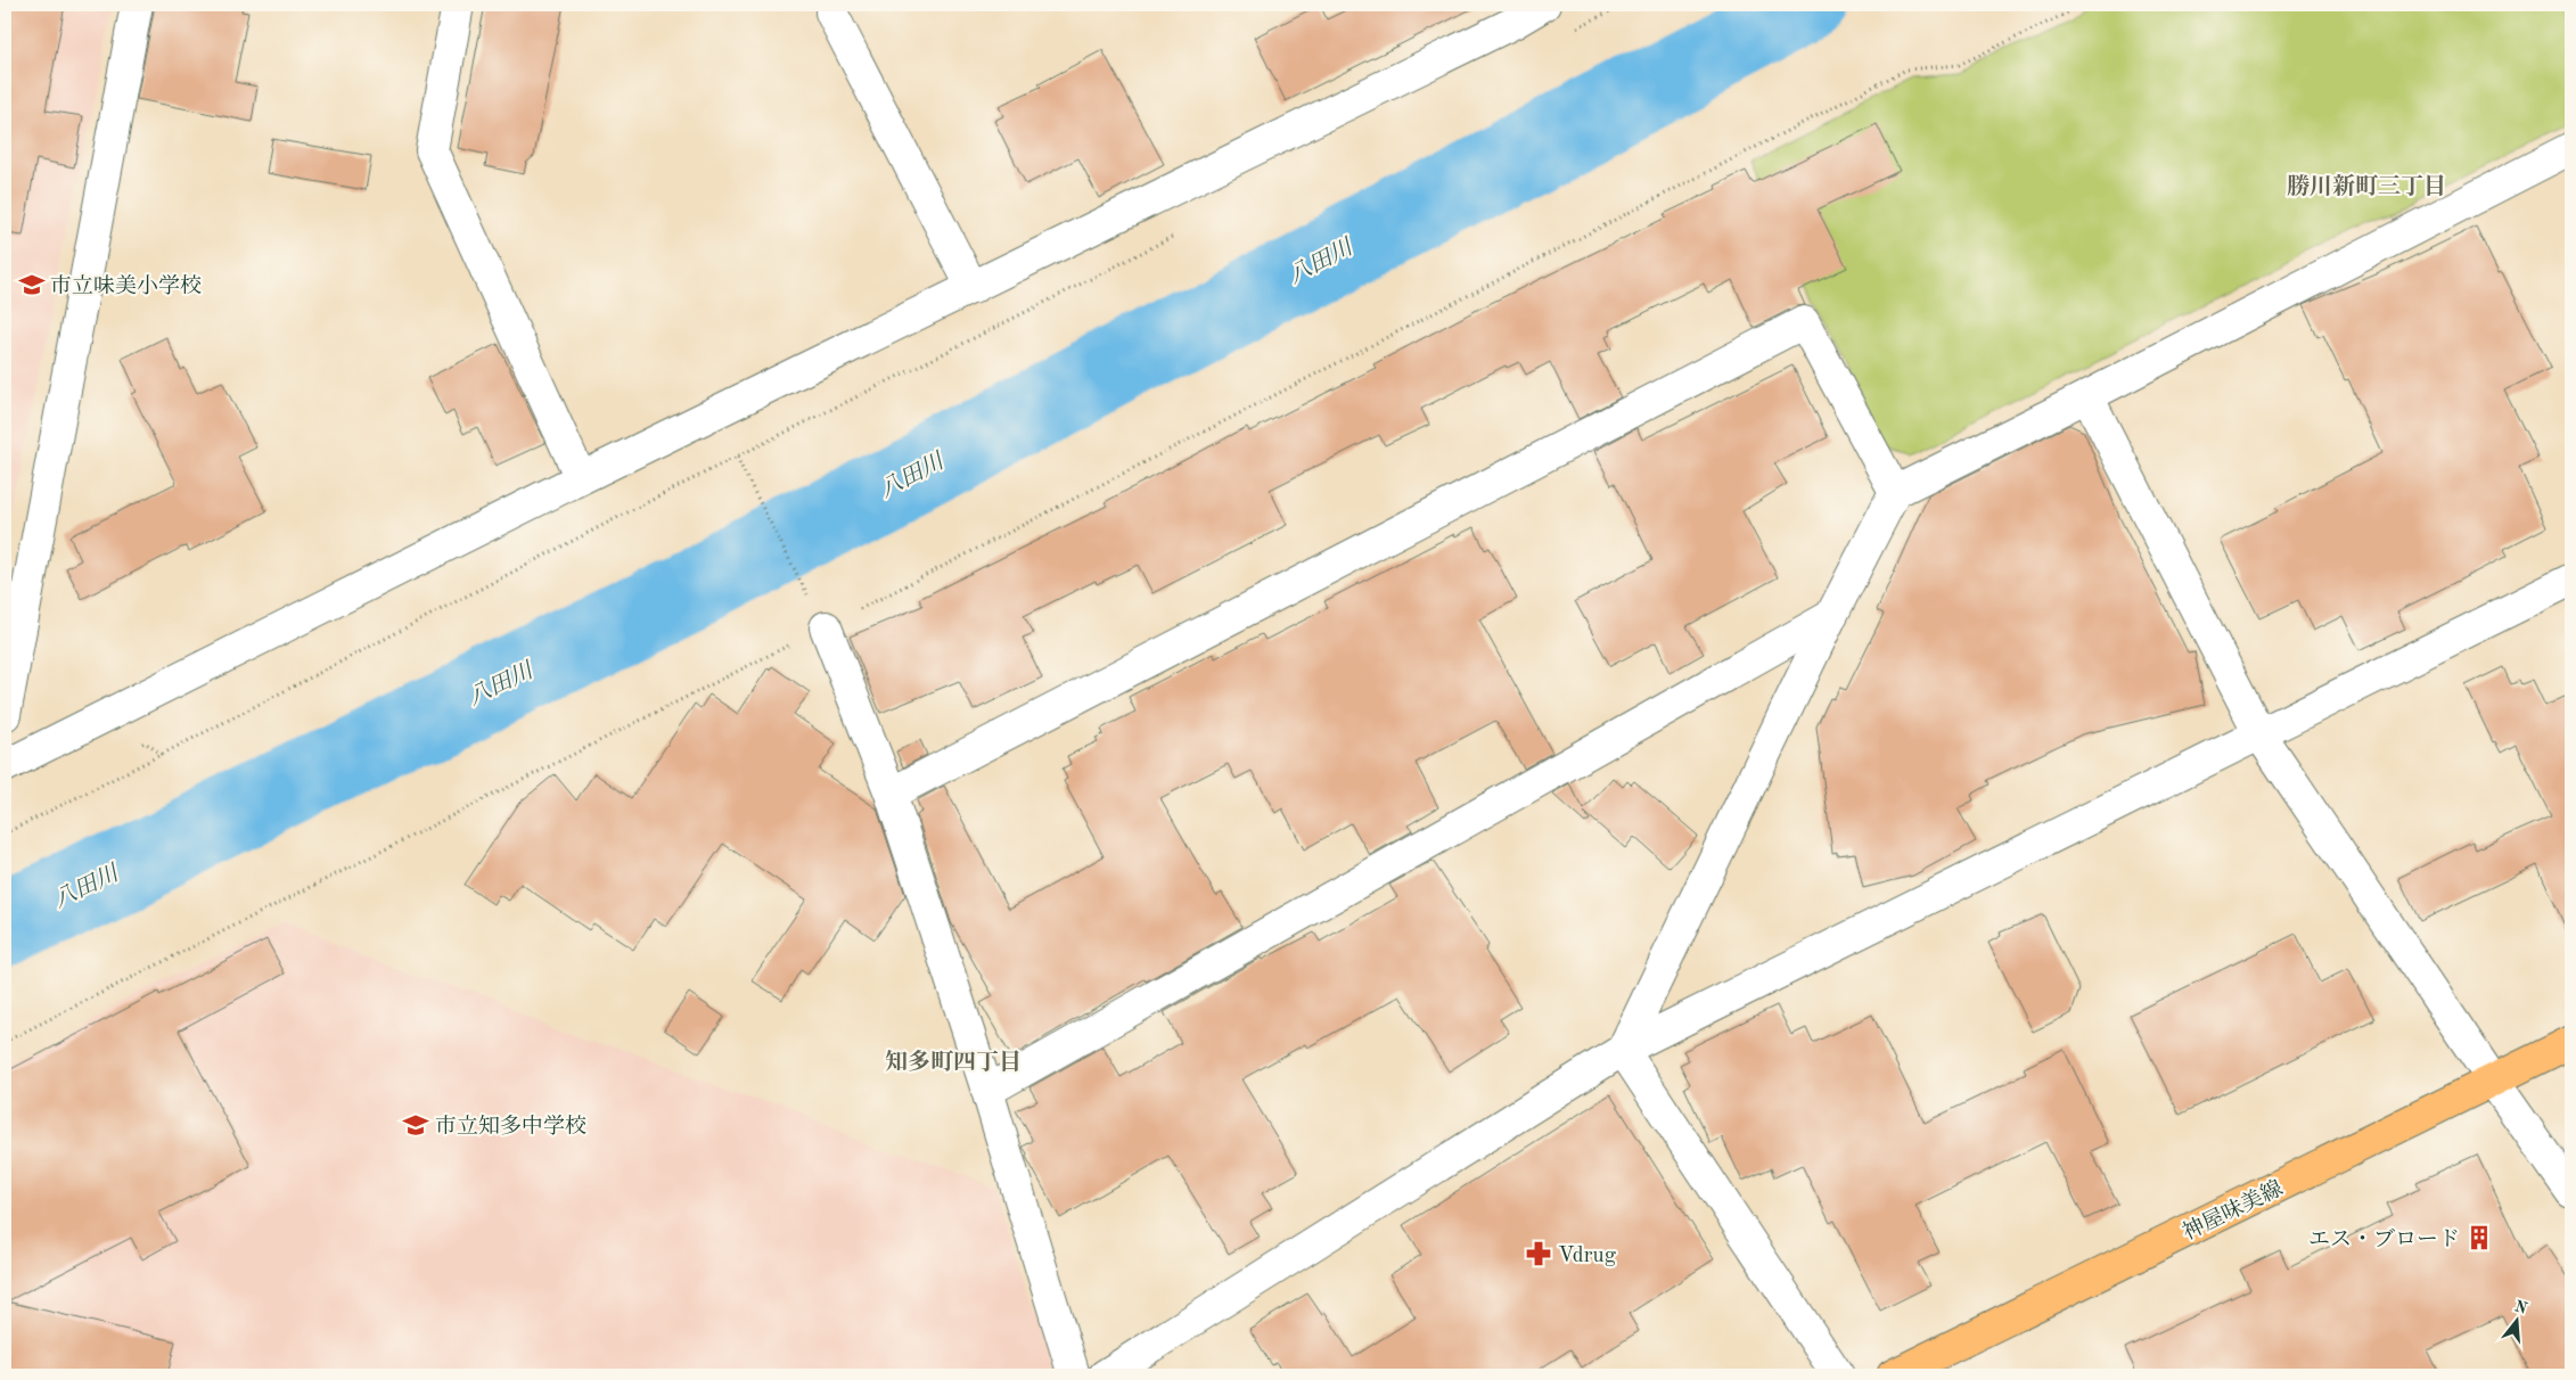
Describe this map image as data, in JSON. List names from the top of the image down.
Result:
{
  "streets": {
    "main road": ["神屋味美線"]
  },
  "districts": ["勝川新町三丁目", "知多町四丁目"],
  "water": ["八田川"],
  "places": {
    "school or university": ["市立味美小学校", "市立知多中学校"],
    "building": ["エス・ブロード"],
    "pharmacy": ["Vdrug"]
  },
  "north": "top"
}
